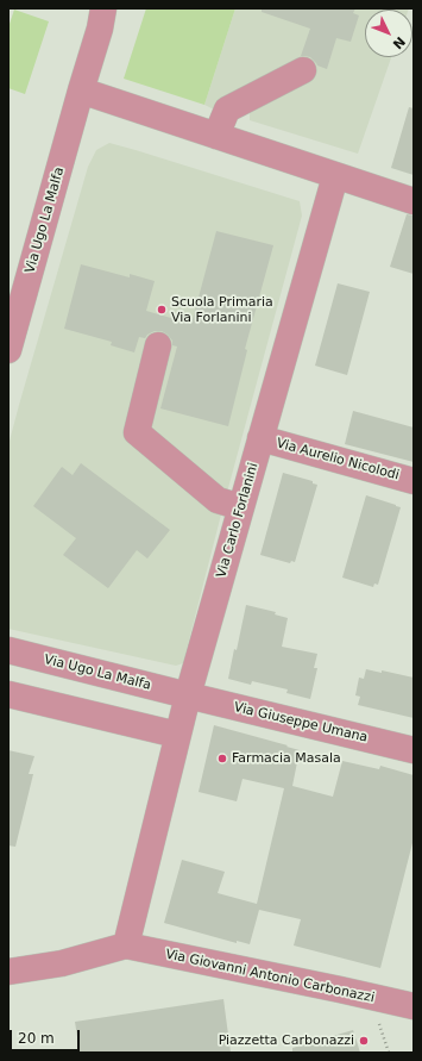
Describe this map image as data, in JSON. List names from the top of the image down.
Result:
{
  "streets": {
    "street": [
      "Via Ugo La Malfa",
      "Via Aurelio Nicolodi",
      "Via Carlo Forlanini",
      "Via Giuseppe Umana",
      "Via Giovanni Antonio Carbonazzi"
    ]
  },
  "crossings": [
    ["Via Ugo La Malfa", "Via Carlo Forlanini"],
    ["Via Ugo La Malfa", "Via Giuseppe Umana"],
    ["Via Aurelio Nicolodi", "Via Carlo Forlanini"],
    ["Via Carlo Forlanini", "Via Giuseppe Umana"],
    ["Via Carlo Forlanini", "Via Giovanni Antonio Carbonazzi"]
  ],
  "places": ["Scuola Primaria Via Forlanini", "Farmacia Masala", "Piazzetta Carbonazzi"],
  "scale_bar": "20 m",
  "north": "bottom right"
}
